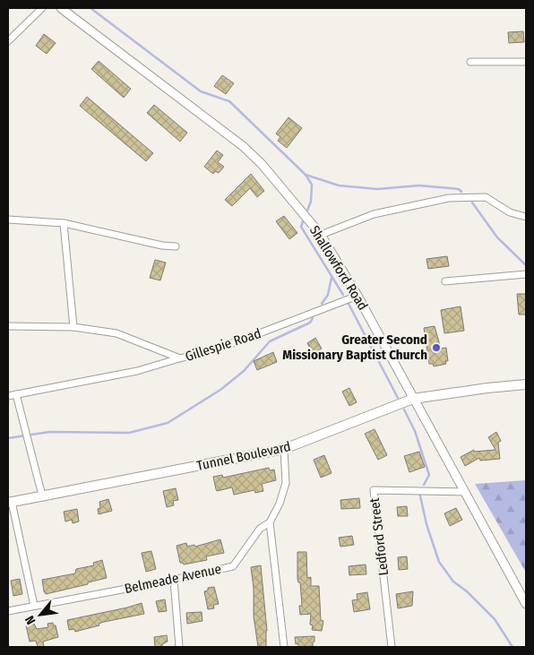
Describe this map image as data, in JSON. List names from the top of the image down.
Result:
{
  "streets": {
    "main road": ["Tunnel Boulevard"],
    "street": [
      "Shallowford Road",
      "Gillespie Road",
      "Ledford Street",
      "Belmeade Avenue"
    ]
  },
  "crossings": [
    ["Shallowford Road", "Gillespie Road"],
    ["Shallowford Road", "Tunnel Boulevard"],
    ["Shallowford Road", "Ledford Street"],
    ["Tunnel Boulevard", "Belmeade Avenue"]
  ],
  "places": ["Greater Second Missionary Baptist Church"],
  "north": "bottom left"
}
